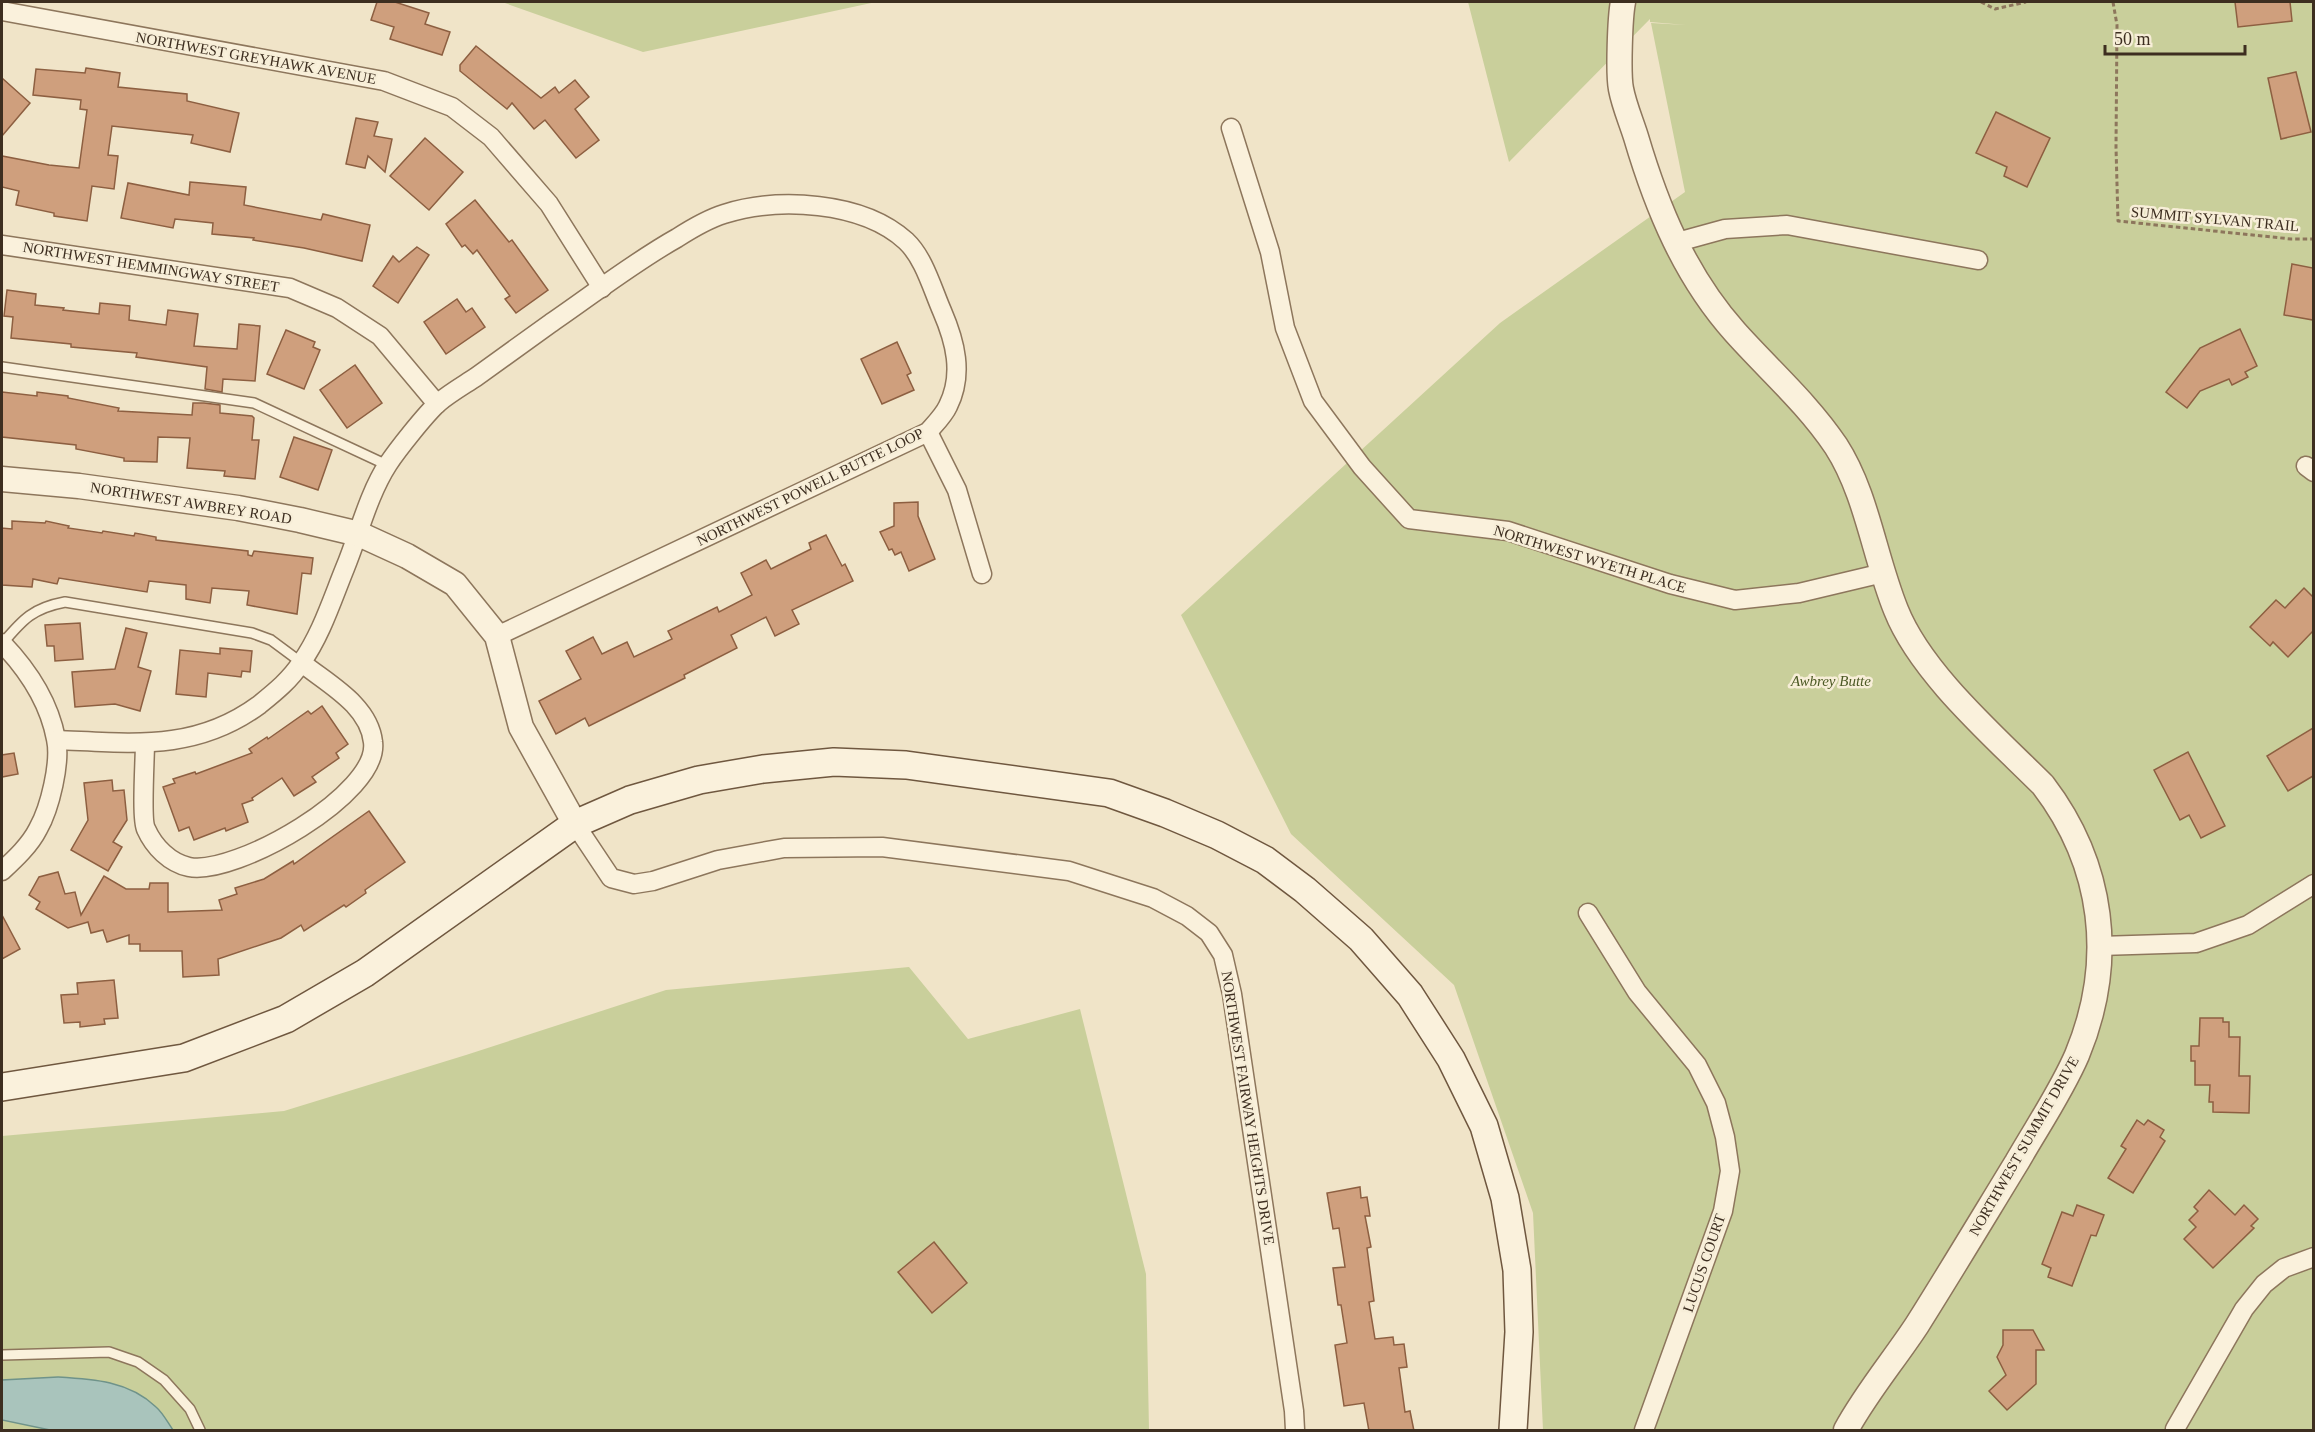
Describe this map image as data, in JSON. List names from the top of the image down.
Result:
{
  "streets": {
    "street": [
      "NORTHWEST GREYHAWK AVENUE",
      "NORTHWEST HEMMINGWAY STREET",
      "NORTHWEST POWELL BUTTE LOOP",
      "NORTHWEST AWBREY ROAD",
      "NORTHWEST WYETH PLACE",
      "NORTHWEST FAIRWAY HEIGHTS DRIVE",
      "NORTHWEST SUMMIT DRIVE",
      "LUCUS COURT"
    ],
    "path": ["SUMMIT SYLVAN TRAIL"]
  },
  "crossings": [
    ["NORTHWEST GREYHAWK AVENUE", "NORTHWEST POWELL BUTTE LOOP"],
    ["NORTHWEST HEMMINGWAY STREET", "NORTHWEST POWELL BUTTE LOOP"],
    ["NORTHWEST POWELL BUTTE LOOP", "NORTHWEST AWBREY ROAD"],
    ["NORTHWEST AWBREY ROAD", "NORTHWEST FAIRWAY HEIGHTS DRIVE"],
    ["NORTHWEST WYETH PLACE", "NORTHWEST SUMMIT DRIVE"]
  ],
  "parks": ["Awbrey Butte"],
  "scale_bar": "50 m"
}
